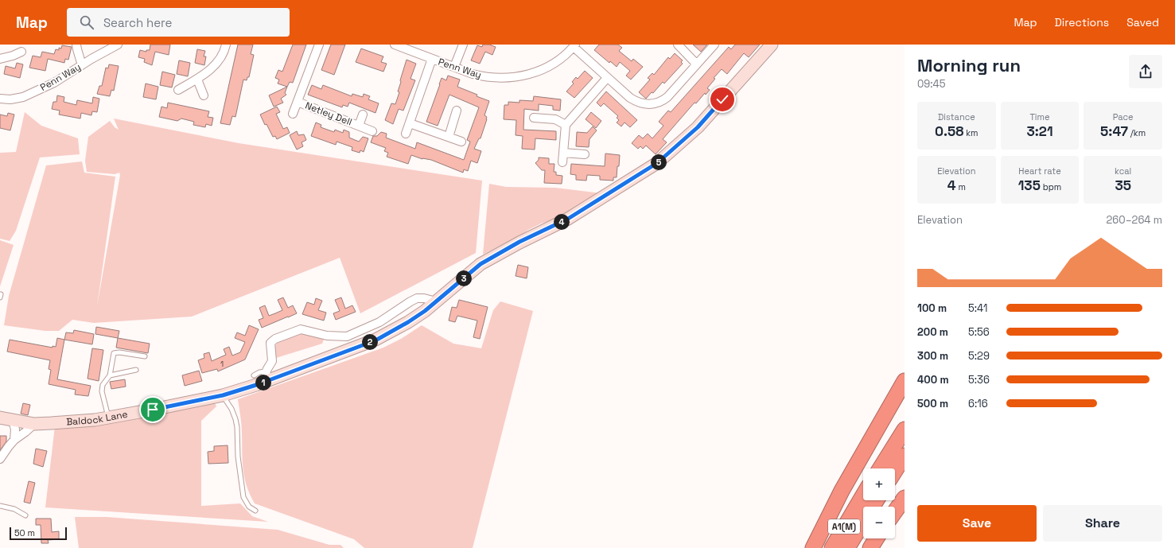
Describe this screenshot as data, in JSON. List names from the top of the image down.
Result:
{
  "streets": {
    "highway": ["A1(M)"],
    "street": ["Penn Way", "Netley Dell", "Baldock Lane"]
  },
  "house_numbers": ["1"],
  "scale_bar": "50 m",
  "page": {
    "header": "Map",
    "search": "Search here",
    "nav": ["Map", "Directions", "Saved"],
    "heading": ["Morning run", "09:45"],
    "stats": [
      ["Distance", "0.58 km"],
      ["Time", "3:21"],
      ["Pace", "5:47 /km"],
      ["Elevation", "4 m"],
      ["Heart rate", "135 bpm"],
      ["kcal", "35"]
    ],
    "pins": [
      "5",
      "4",
      "3",
      "2",
      "1"
    ],
    "chart": ["Elevation", "260–264 m"],
    "list": [
      {
        "name": "100 m",
        "note": "5:41"
      },
      {
        "name": "200 m",
        "note": "5:56"
      },
      {
        "name": "300 m",
        "note": "5:29"
      },
      {
        "name": "400 m",
        "note": "5:36"
      },
      {
        "name": "500 m",
        "note": "6:16"
      }
    ],
    "map_buttons": ["+", "−"],
    "buttons": ["Save", "Share"],
    "scale": "50 m"
  }
}
